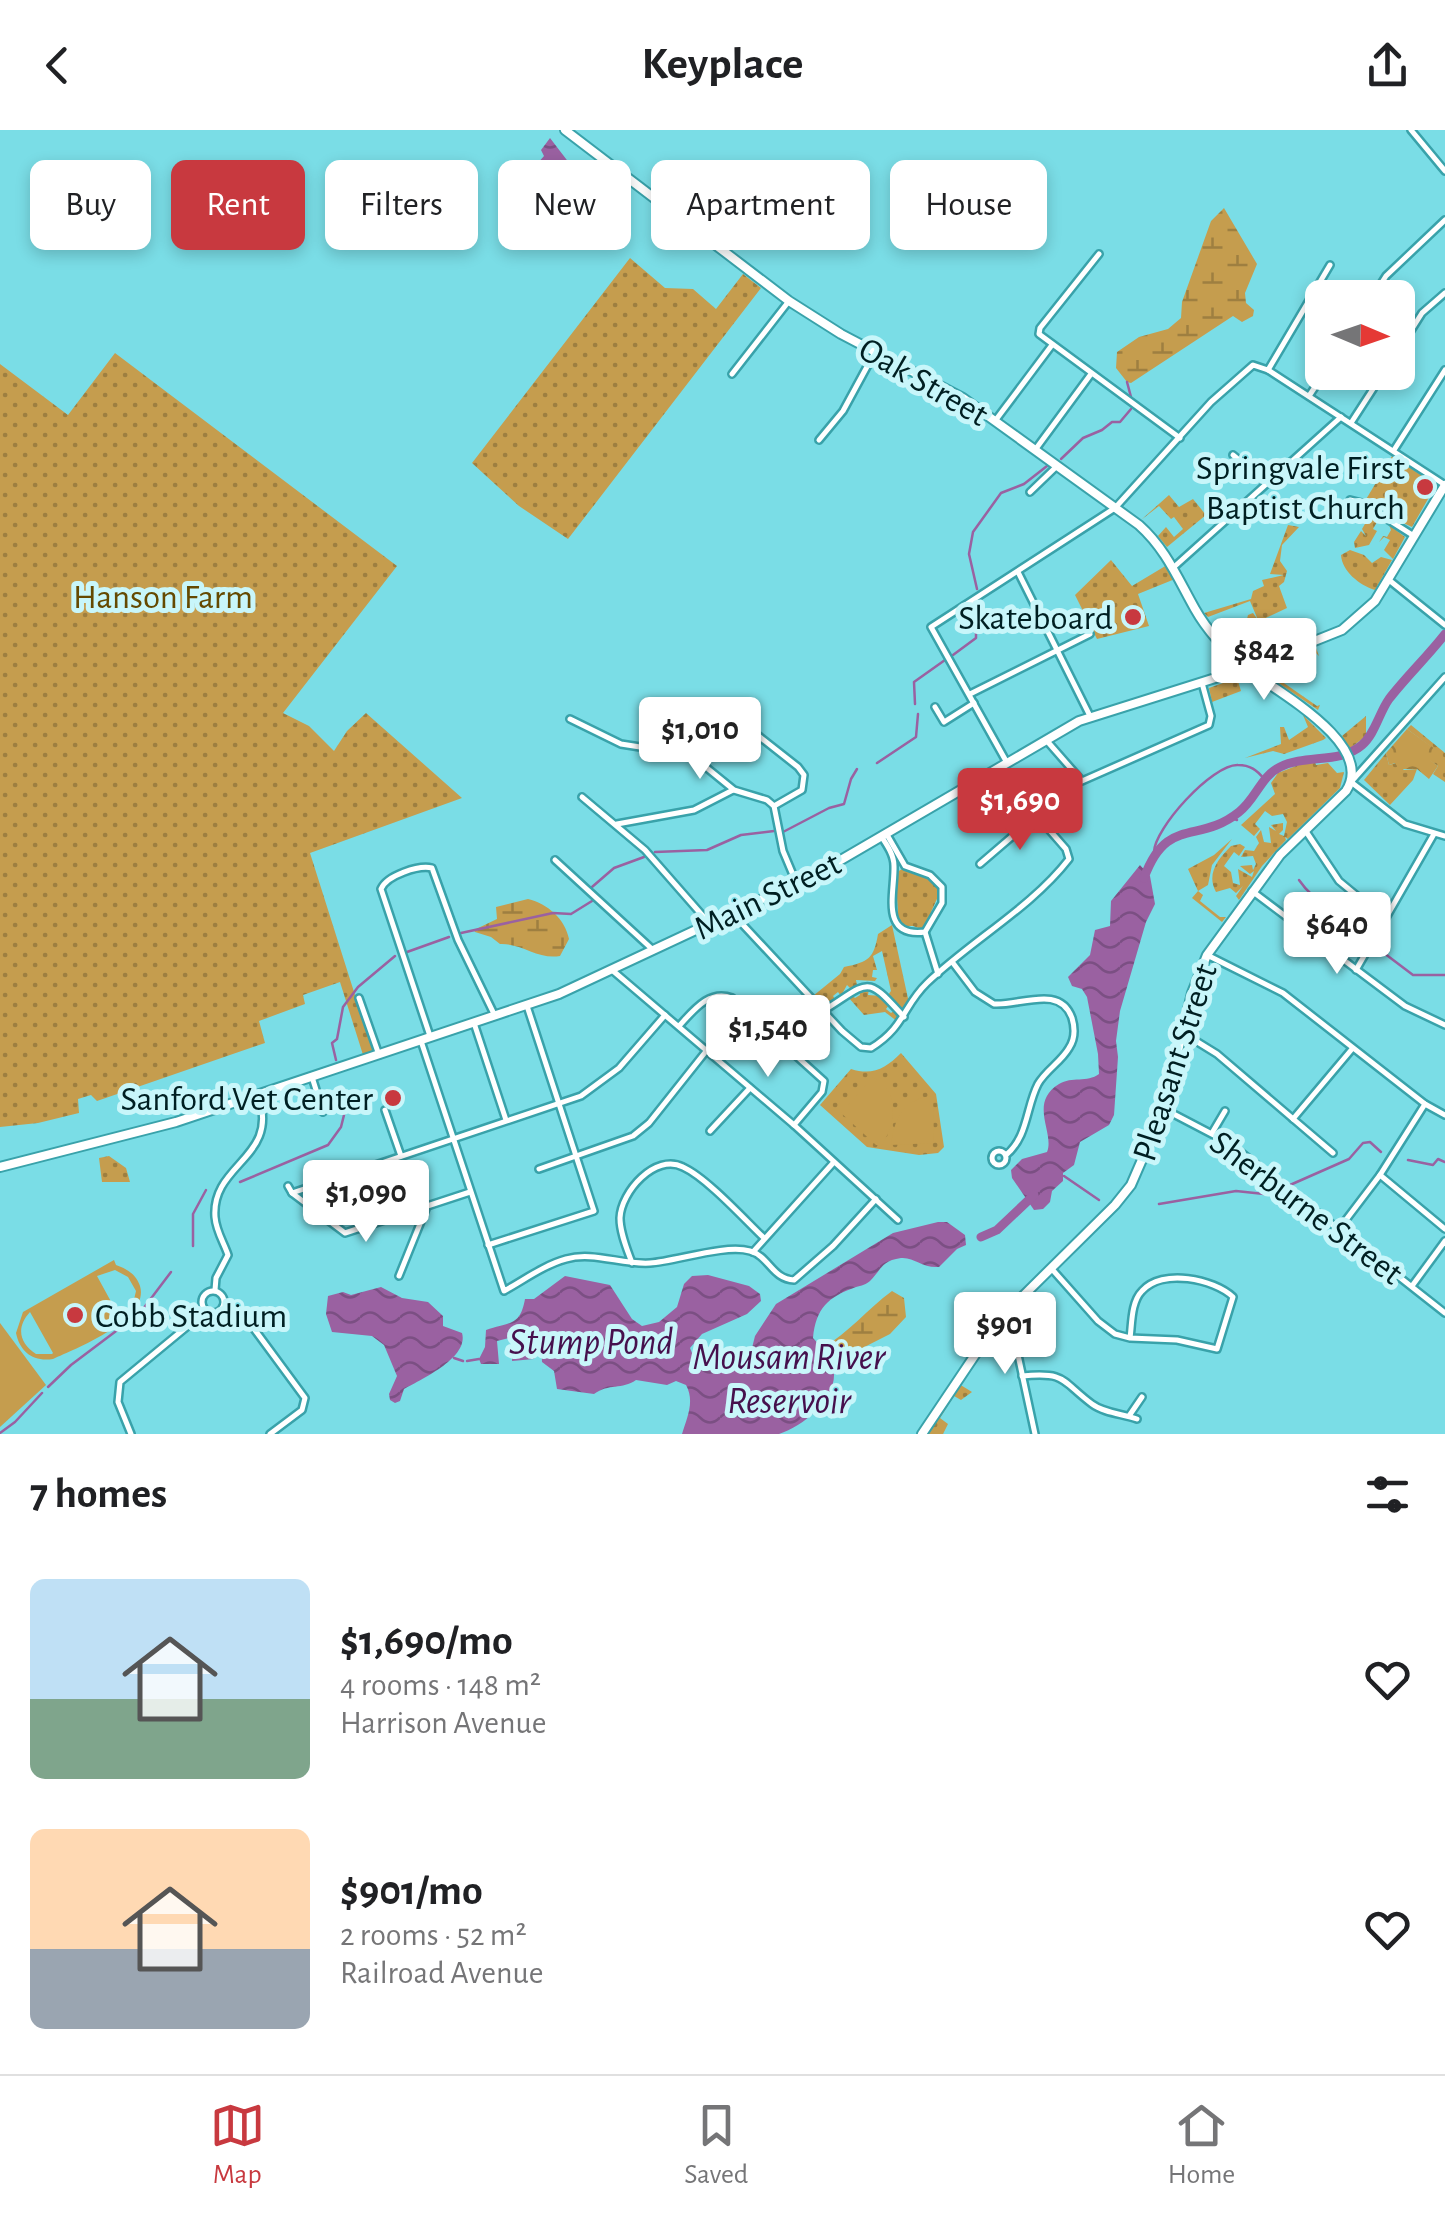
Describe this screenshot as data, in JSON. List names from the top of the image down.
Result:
{
  "streets": {
    "main road": ["Oak Street", "Main Street", "Pleasant Street"],
    "street": ["Sherburne Street"]
  },
  "crossings": [
    ["Oak Street", "Main Street"],
    ["Oak Street", "Pleasant Street"],
    ["Pleasant Street", "Sherburne Street"]
  ],
  "water": ["Stump Pond", "Mousam River Reservoir"],
  "parks": ["Hanson Farm"],
  "places": [
    "Springvale First Baptist Church",
    "Skateboard",
    "Sanford Vet Center",
    "Cobb Stadium"
  ],
  "north": "right",
  "page": {
    "header": "Keyplace",
    "chip": [
      "Buy",
      "Rent",
      "Filters",
      "New",
      "Apartment",
      "House"
    ],
    "price": [
      "$842",
      "$1,010",
      "$1,690",
      "$640",
      "$1,540",
      "$1,090",
      "$901"
    ],
    "heading": "7 homes",
    "list": [
      {
        "name": "$1,690/mo",
        "note": "4 rooms · 148 m² · Harrison Avenue"
      },
      {
        "name": "$901/mo",
        "note": "2 rooms · 52 m² · Railroad Avenue"
      }
    ],
    "tabs": ["Map", "Saved", "Home"]
  }
}
